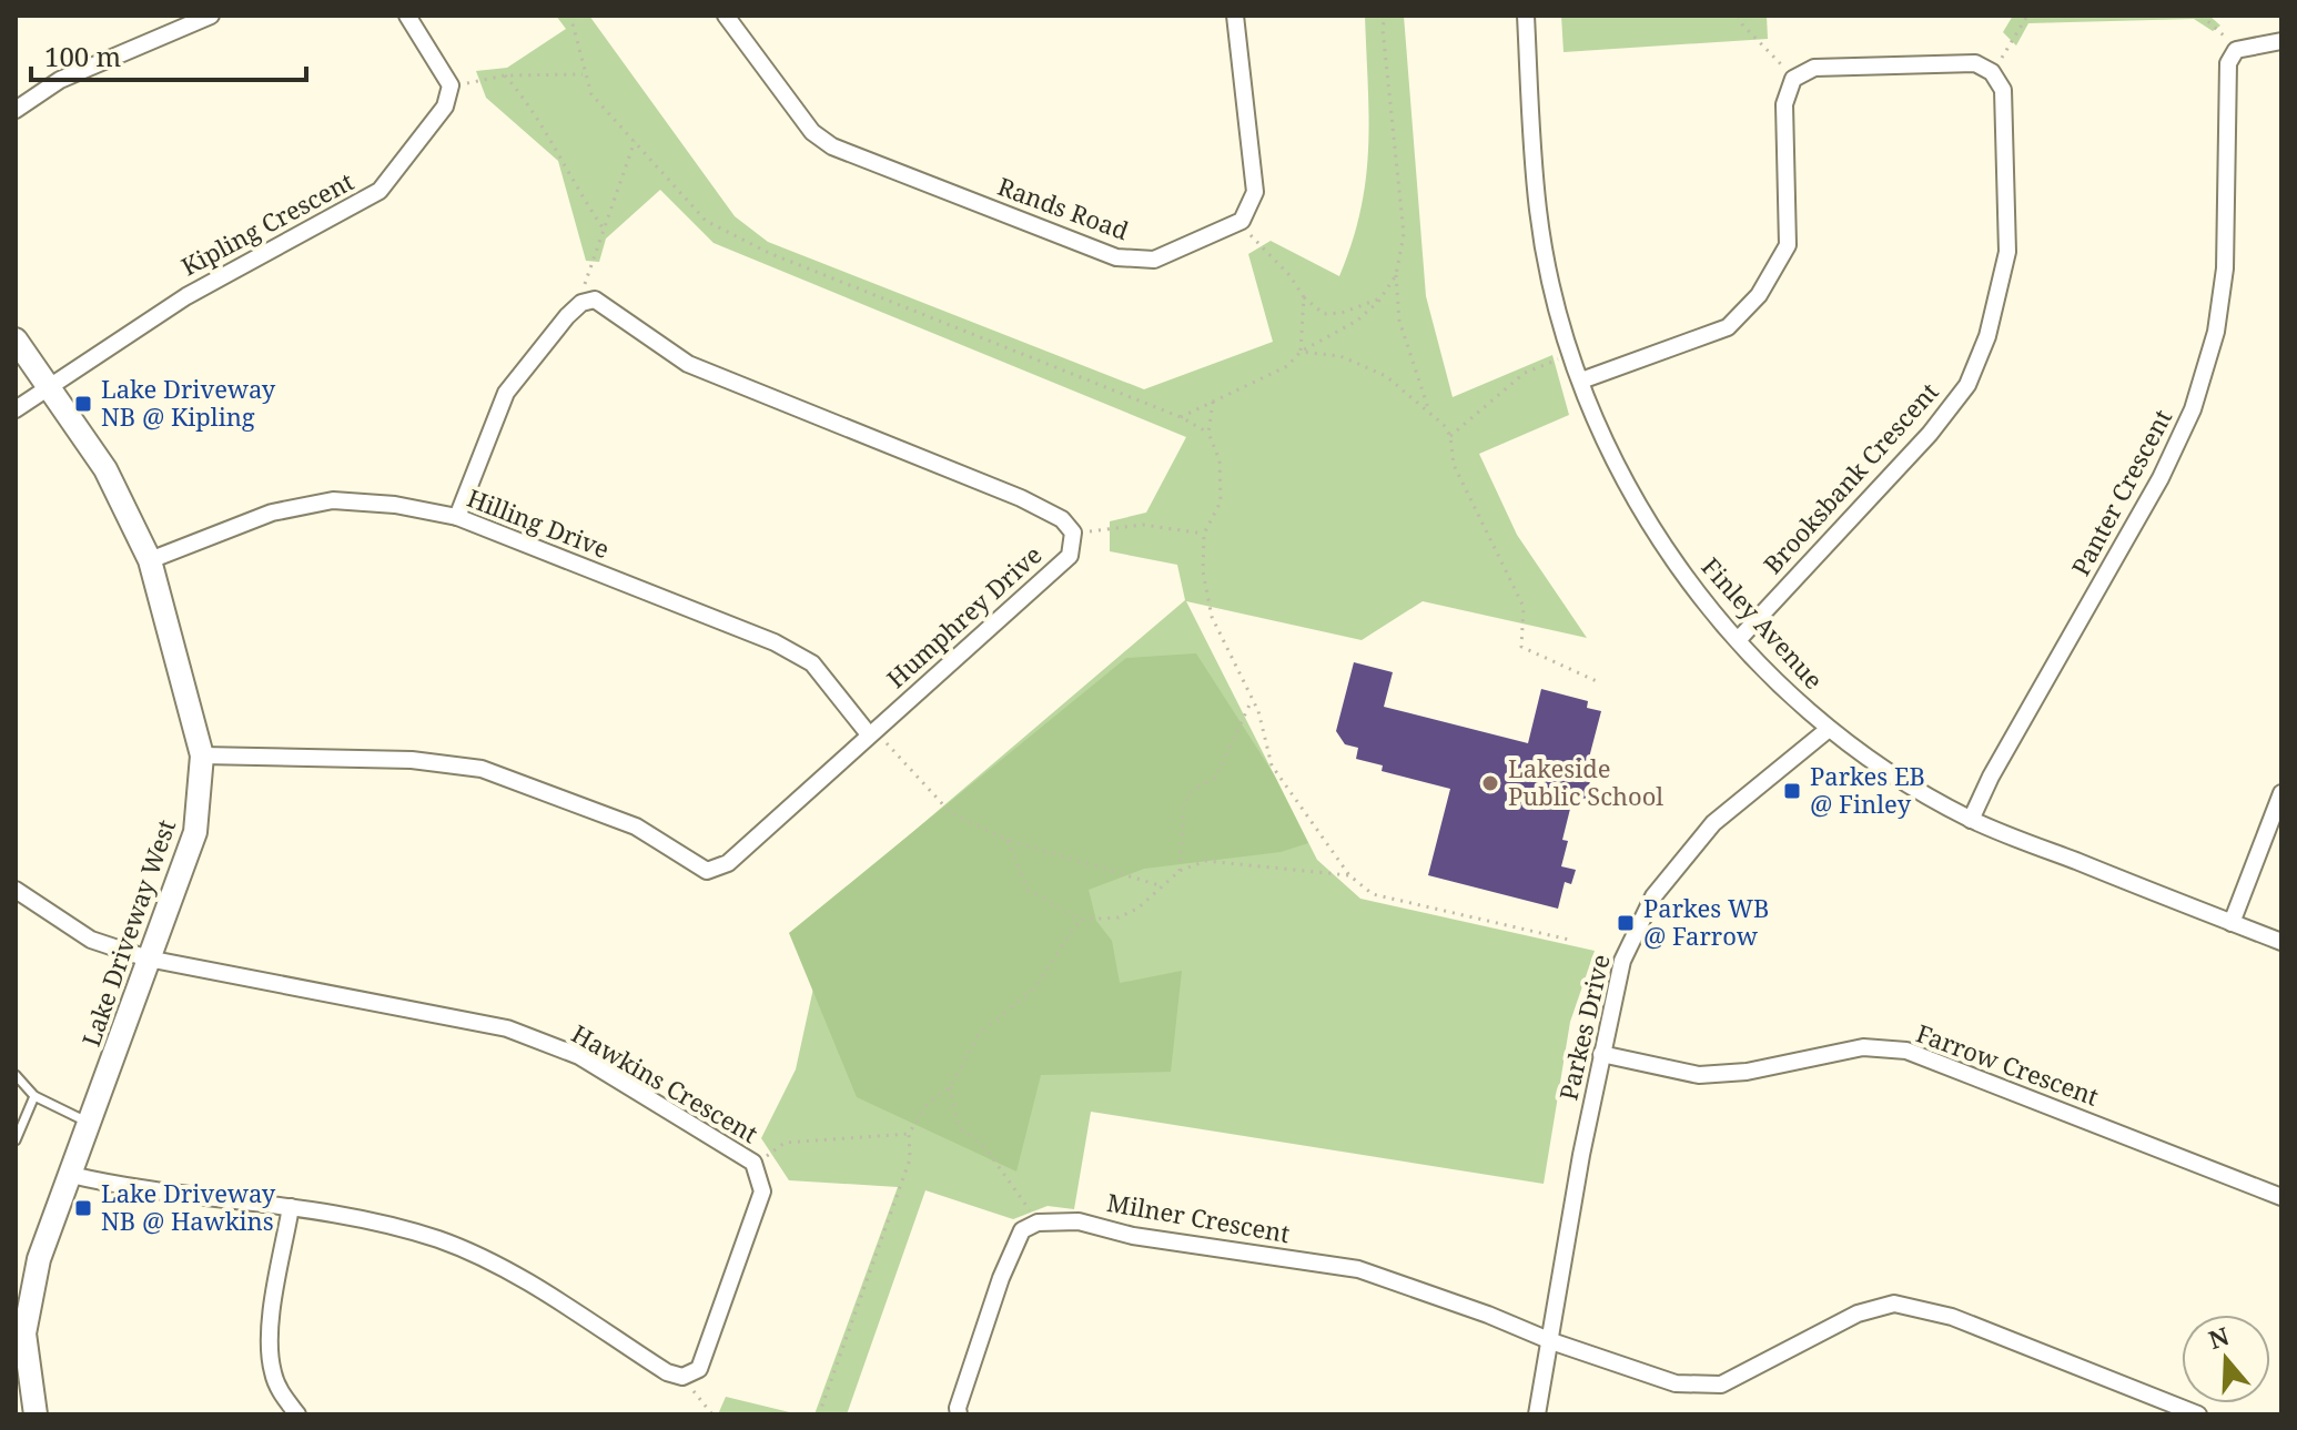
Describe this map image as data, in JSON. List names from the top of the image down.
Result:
{
  "streets": {
    "street": [
      "Rands Road",
      "Kipling Crescent",
      "Brooksbank Crescent",
      "Panter Crescent",
      "Hilling Drive",
      "Humphrey Drive",
      "Finley Avenue",
      "Lake Driveway West",
      "Parkes Drive",
      "Farrow Crescent",
      "Hawkins Crescent",
      "Milner Crescent"
    ]
  },
  "crossings": [
    ["Kipling Crescent", "Lake Driveway West"],
    ["Brooksbank Crescent", "Finley Avenue"],
    ["Panter Crescent", "Finley Avenue"],
    ["Hilling Drive", "Humphrey Drive"],
    ["Hilling Drive", "Lake Driveway West"],
    ["Humphrey Drive", "Lake Driveway West"],
    ["Finley Avenue", "Parkes Drive"],
    ["Lake Driveway West", "Hawkins Crescent"],
    ["Parkes Drive", "Farrow Crescent"],
    ["Parkes Drive", "Milner Crescent"]
  ],
  "places": {
    "transit": [
      "Lake Driveway NB @ Kipling",
      "Parkes EB @ Finley",
      "Parkes WB @ Farrow",
      "Lake Driveway NB @ Hawkins"
    ],
    "other": ["Lakeside Public School"]
  },
  "scale_bar": "100 m",
  "north": "top"
}
